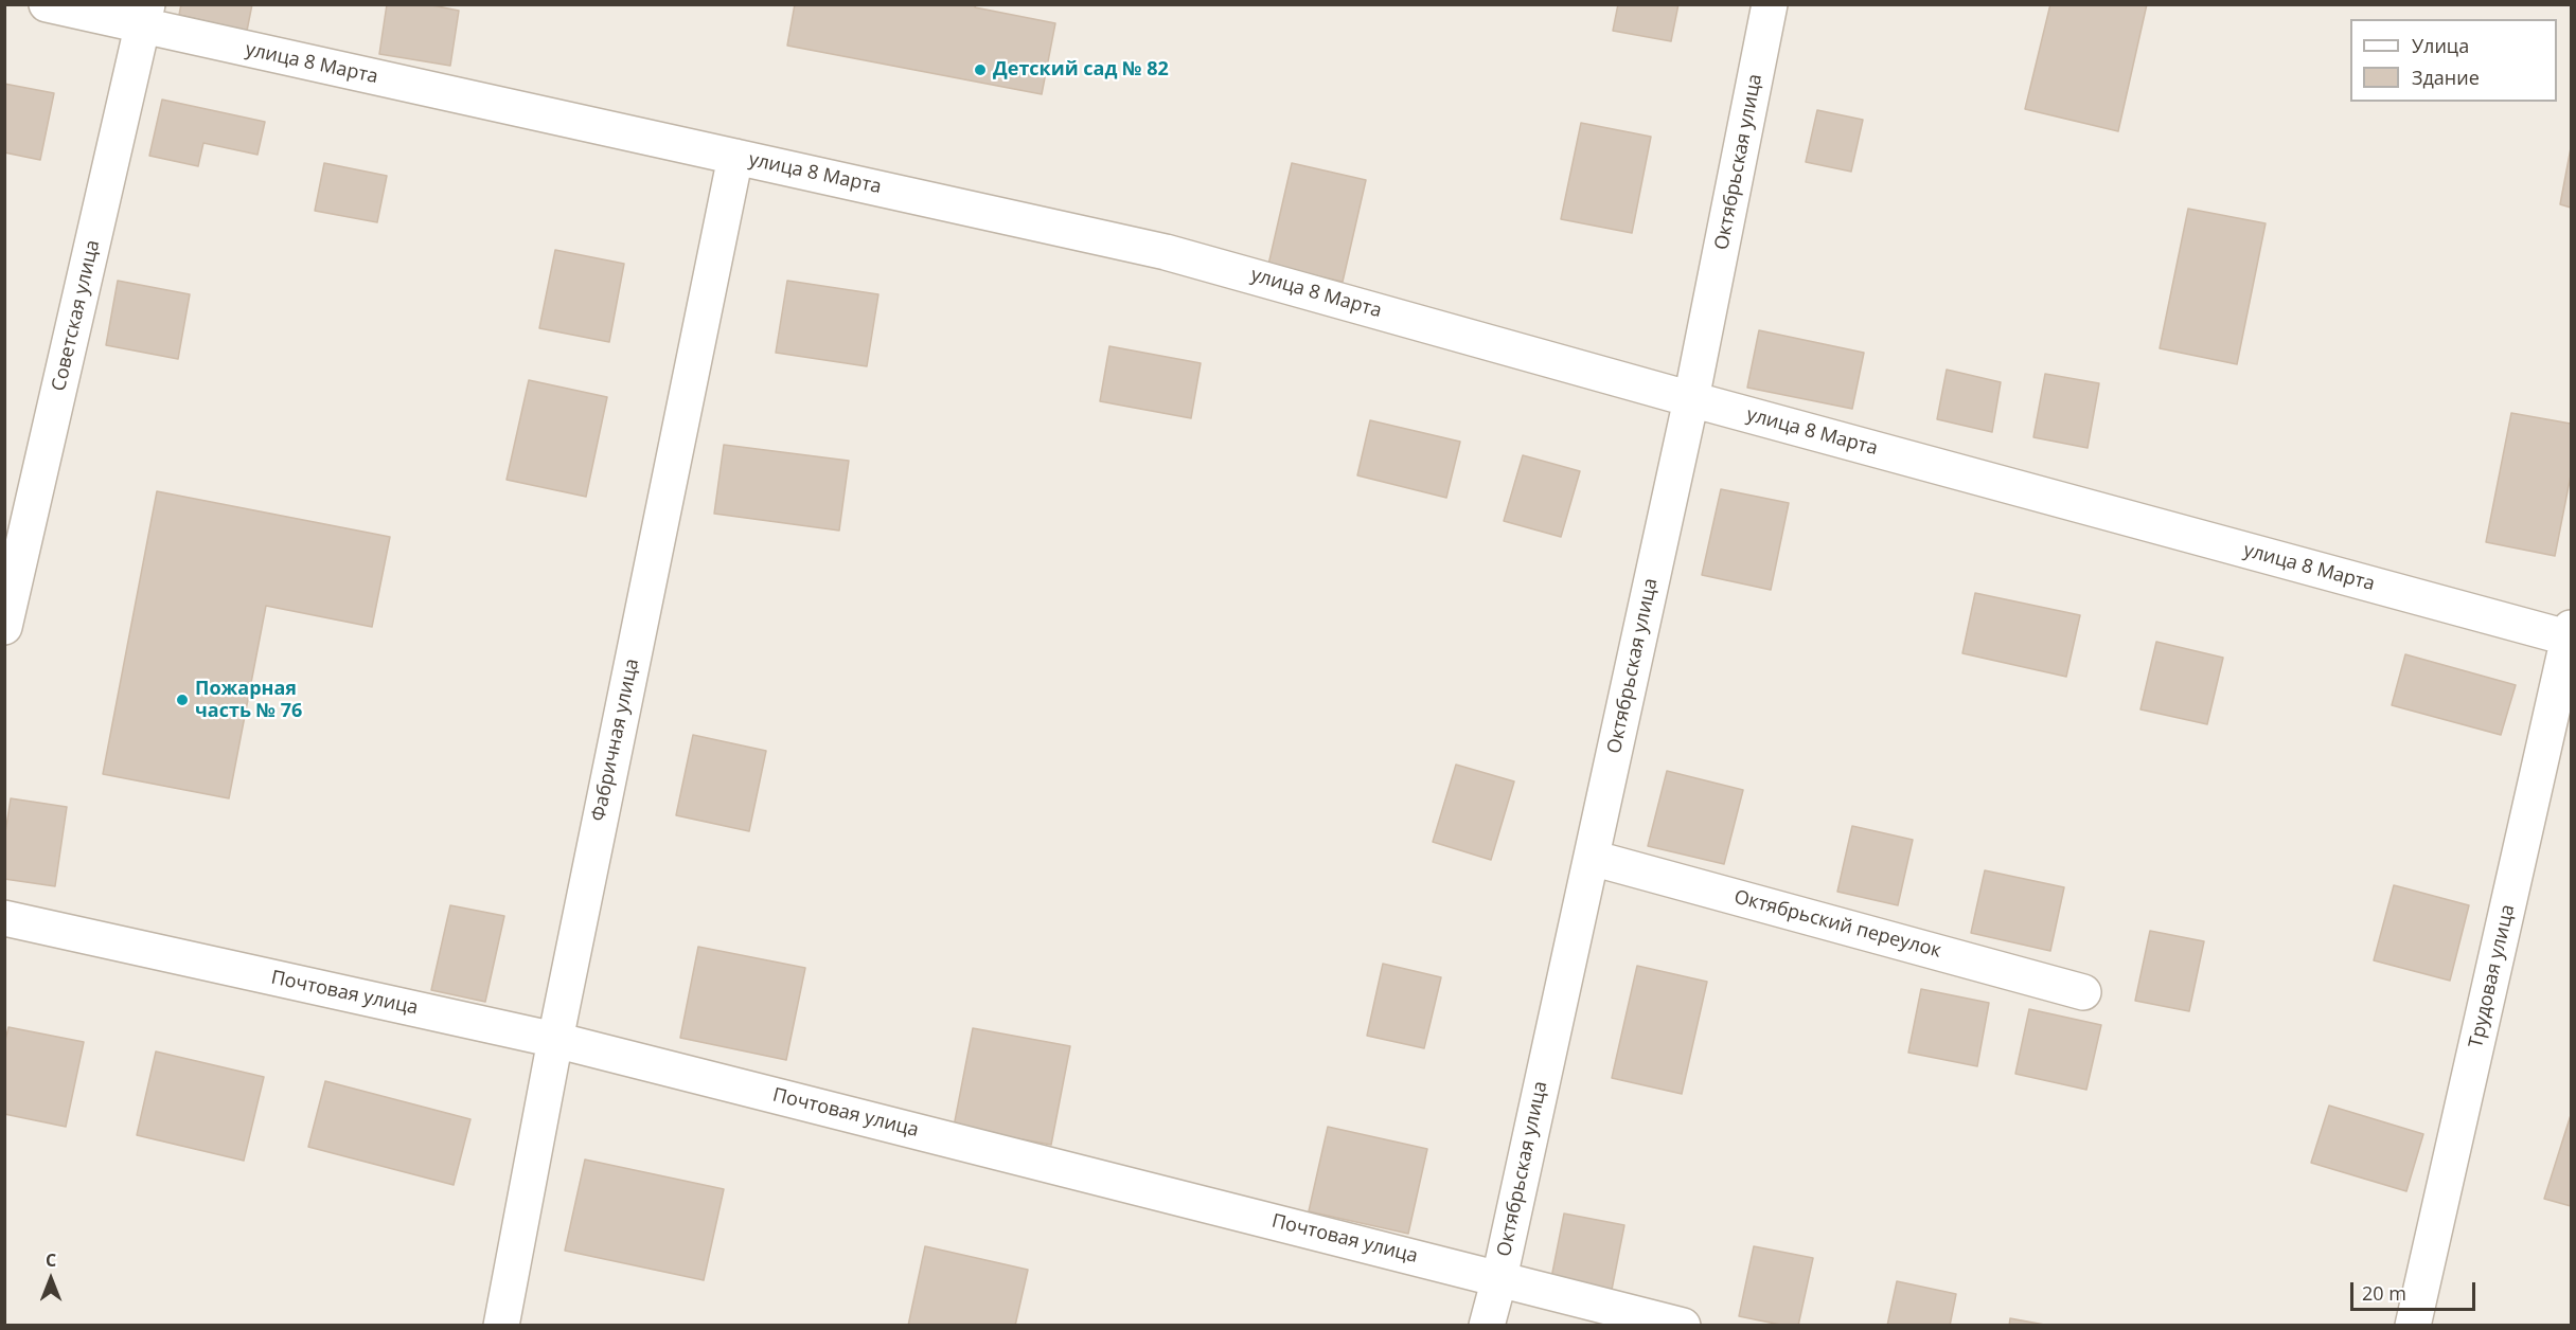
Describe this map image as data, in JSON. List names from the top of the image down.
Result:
{
  "streets": {
    "street": [
      "улица 8 Марта",
      "Октябрьская улица",
      "Советская улица",
      "Фабричная улица",
      "Октябрьский переулок",
      "Трудовая улица",
      "Почтовая улица"
    ]
  },
  "crossings": [
    ["улица 8 Марта", "Октябрьская улица"],
    ["улица 8 Марта", "Советская улица"],
    ["улица 8 Марта", "Фабричная улица"],
    ["улица 8 Марта", "Трудовая улица"],
    ["Октябрьская улица", "Октябрьский переулок"],
    ["Октябрьская улица", "Почтовая улица"],
    ["Фабричная улица", "Почтовая улица"]
  ],
  "places": ["Детский сад № 82", "Пожарная часть № 76"],
  "legend": ["Улица", "Здание"],
  "scale_bar": "20 m",
  "north": "top"
}
